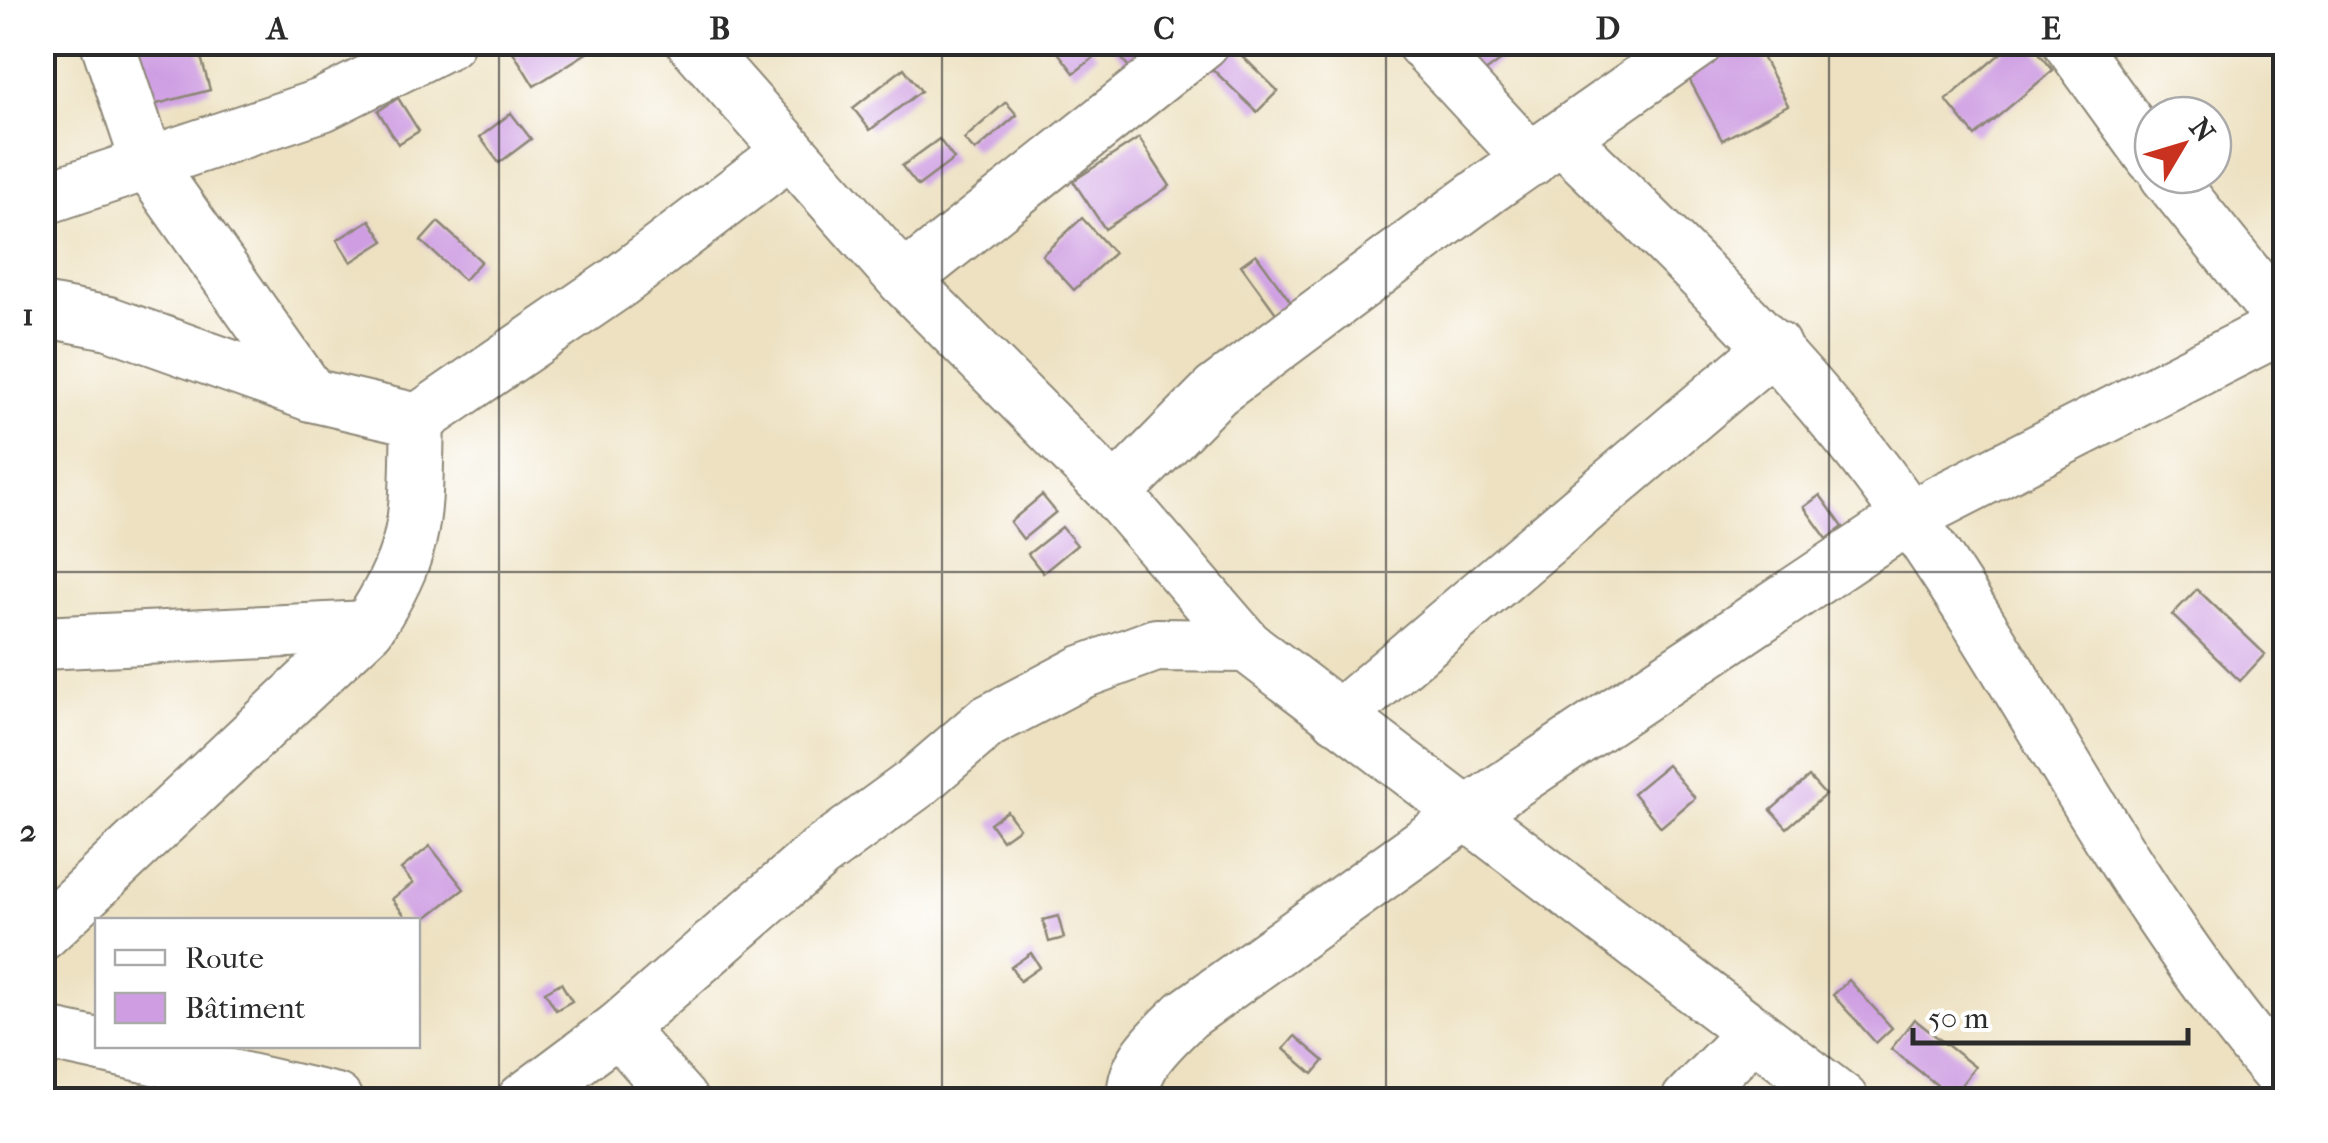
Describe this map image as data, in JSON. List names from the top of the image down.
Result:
{
  "legend": ["Route", "Bâtiment"],
  "scale_bar": "50 m",
  "north": "top right",
  "grid": {
    "columns": [
      "A",
      "B",
      "C",
      "D",
      "E"
    ],
    "rows": ["1", "2"]
  }
}
